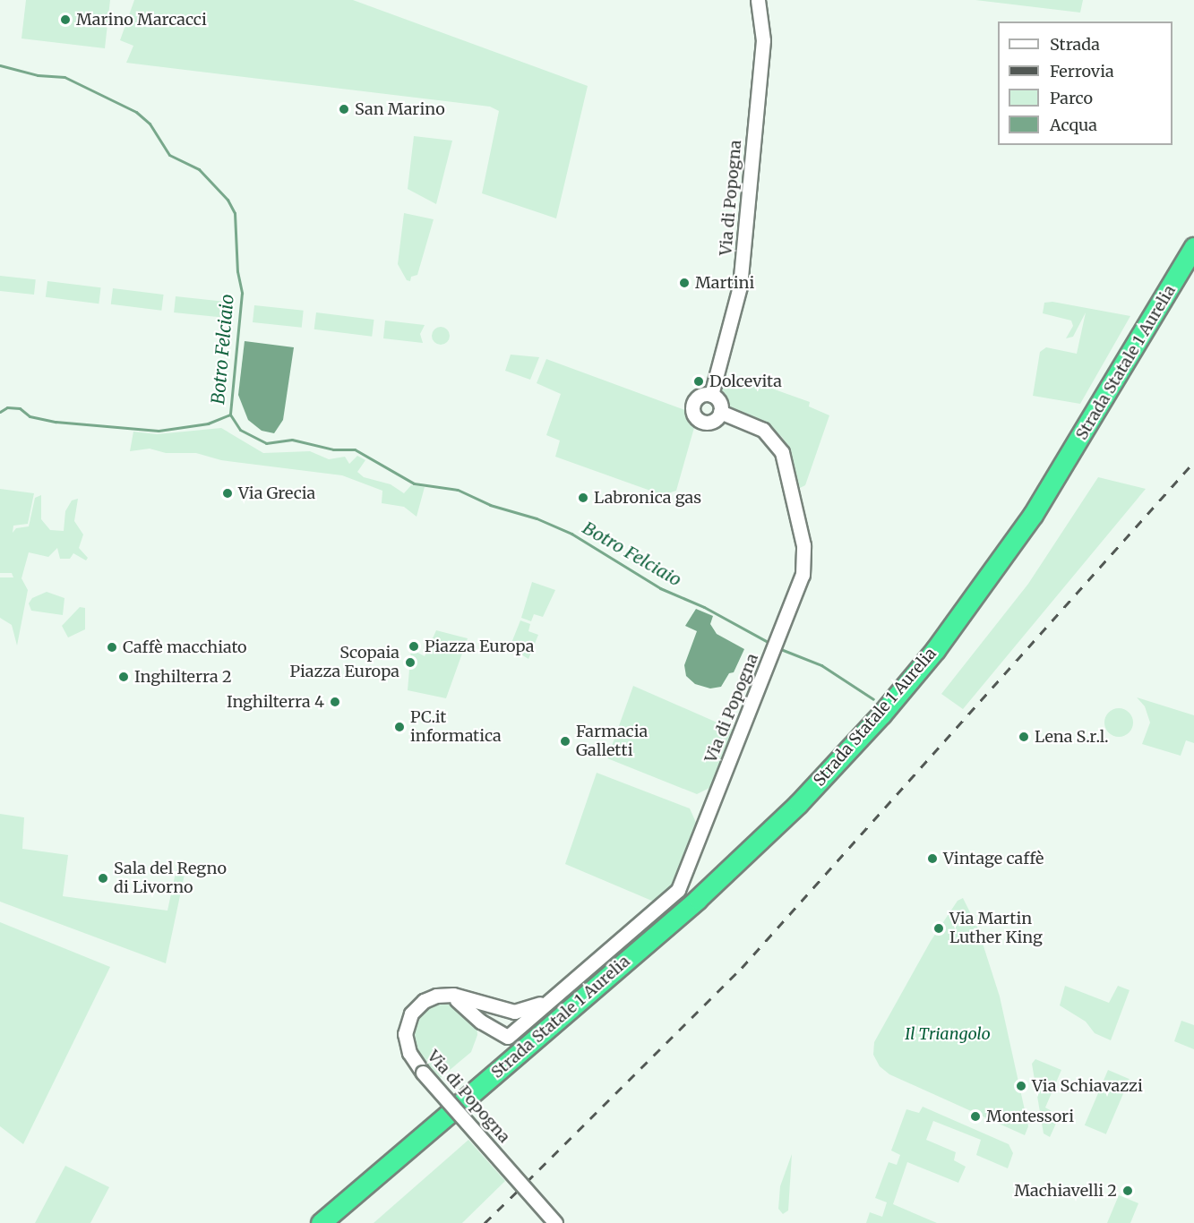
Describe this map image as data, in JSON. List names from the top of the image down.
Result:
{
  "streets": {
    "highway": ["Strada Statale 1 Aurelia"],
    "main road": ["Via di Popogna"]
  },
  "water": ["Botro Felciaio"],
  "parks": ["Il Triangolo"],
  "places": [
    "Marino Marcacci",
    "San Marino",
    "Martini",
    "Dolcevita",
    "Via Grecia",
    "Labronica gas",
    "Piazza Europa",
    "Caffè macchiato",
    "Scopaia Piazza Europa",
    "Inghilterra 2",
    "Inghilterra 4",
    "PC.it informatica",
    "Lena S.r.l.",
    "Farmacia Galletti",
    "Vintage caffè",
    "Sala del Regno di Livorno",
    "Via Martin Luther King",
    "Via Schiavazzi",
    "Montessori",
    "Machiavelli 2"
  ],
  "legend": [
    "Strada",
    "Ferrovia",
    "Parco",
    "Acqua"
  ]
}
